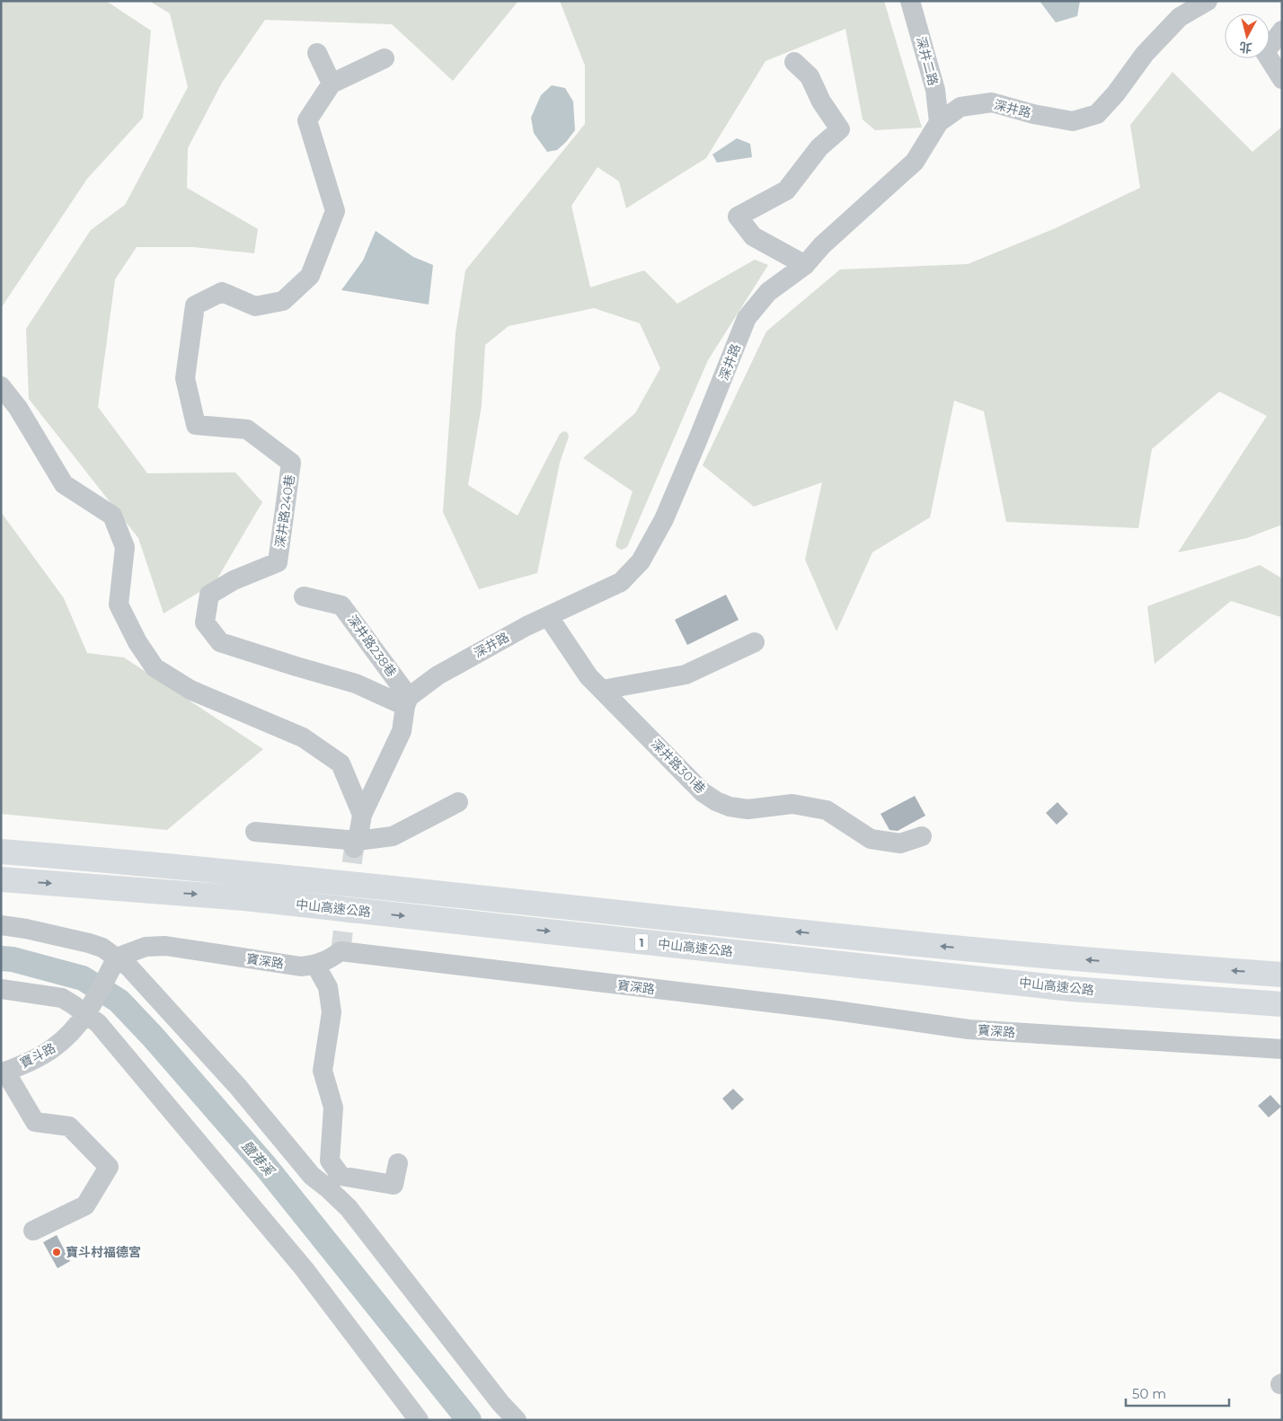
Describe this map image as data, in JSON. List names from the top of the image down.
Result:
{
  "streets": {
    "highway": ["中山高速公路", "1"],
    "street": [
      "深井二路",
      "深井路",
      "深井路240巷",
      "深井路238巷",
      "深井路301巷",
      "寶深路",
      "寶斗路"
    ]
  },
  "crossings": [
    ["深井二路", "深井路"],
    ["深井路", "深井路240巷"],
    ["深井路", "深井路238巷"],
    ["深井路", "深井路301巷"],
    ["深井路240巷", "深井路238巷"],
    ["寶深路", "寶斗路"]
  ],
  "water": ["鹽港溪"],
  "places": ["寶斗村福德宮"],
  "scale_bar": "50 m",
  "north": "bottom"
}
